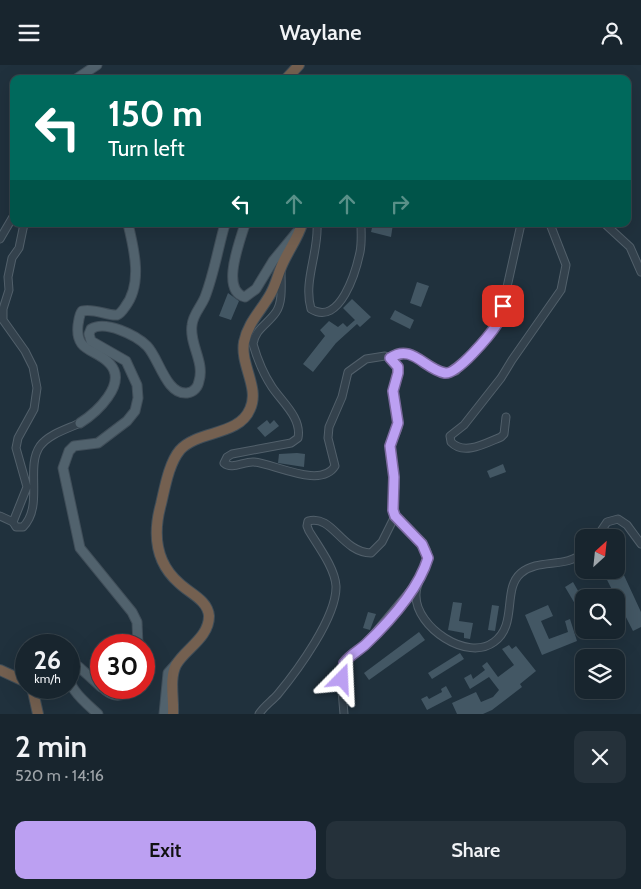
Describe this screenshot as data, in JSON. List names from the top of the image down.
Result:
{
  "north": "top right",
  "page": {
    "header": "Waylane",
    "turn": ["150 m", "Turn left"],
    "speed": "26 km/h",
    "limit": "30",
    "heading": ["2 min", "520 m · 14:16"],
    "buttons": ["Exit", "Share"]
  }
}
